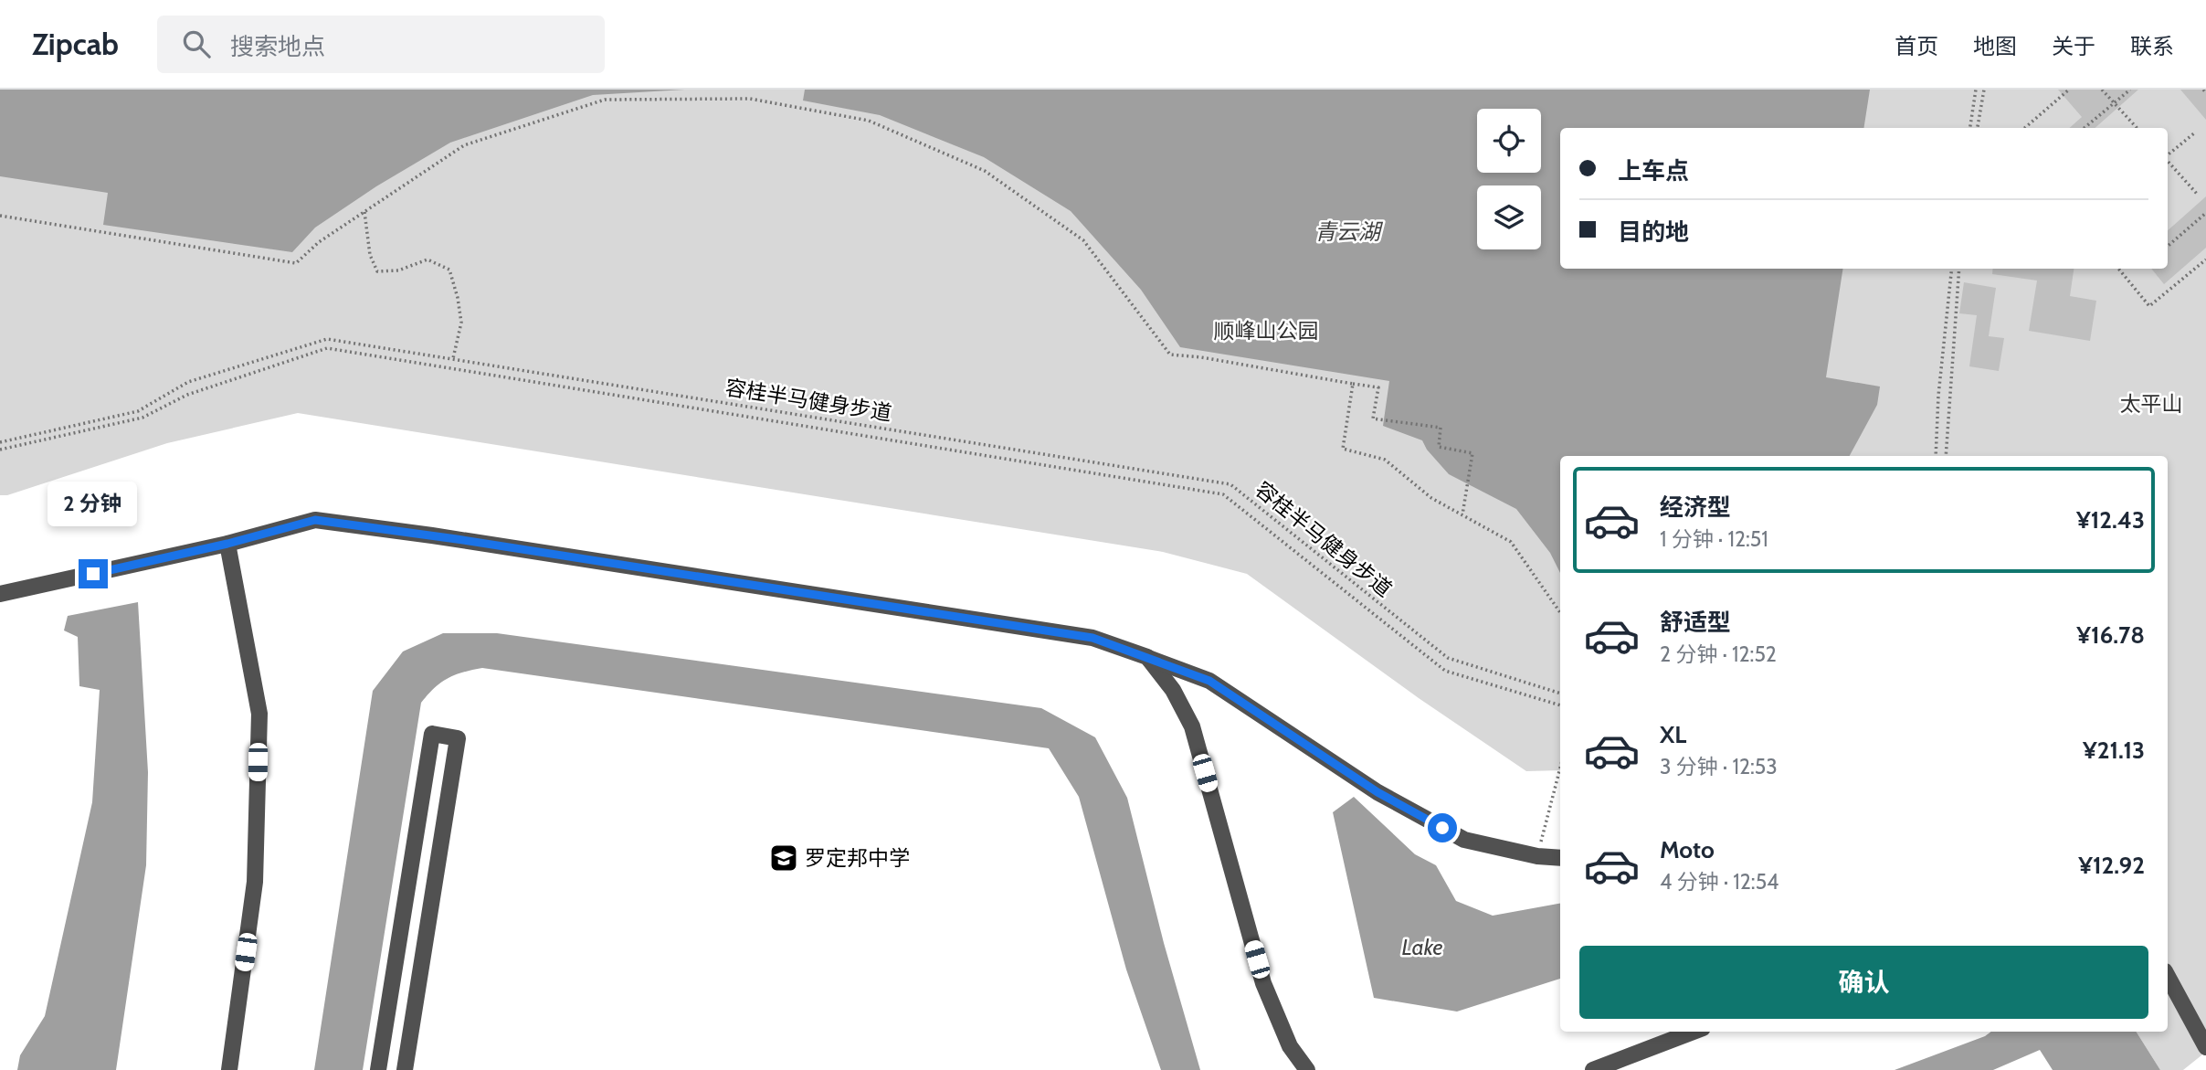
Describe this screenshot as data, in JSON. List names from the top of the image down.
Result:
{
  "streets": {
    "path": ["容桂半马健身步道"]
  },
  "water": ["青云湖", "Lake"],
  "parks": ["顺峰山公园", "太平山"],
  "places": {
    "school or university": ["罗定邦中学"]
  },
  "page": {
    "header": "Zipcab",
    "search": "搜索地点",
    "nav": [
      "首页",
      "地图",
      "关于",
      "联系"
    ],
    "banner": ["上车点", "目的地"],
    "list": [
      {
        "name": "经济型",
        "note": "1 分钟 · 12:51",
        "value": "¥12.43"
      },
      {
        "name": "舒适型",
        "note": "2 分钟 · 12:52",
        "value": "¥16.78"
      },
      {
        "name": "XL",
        "note": "3 分钟 · 12:53",
        "value": "¥21.13"
      },
      {
        "name": "Moto",
        "note": "4 分钟 · 12:54",
        "value": "¥12.92"
      }
    ],
    "bubble": "2 分钟",
    "buttons": "确认"
  }
}
